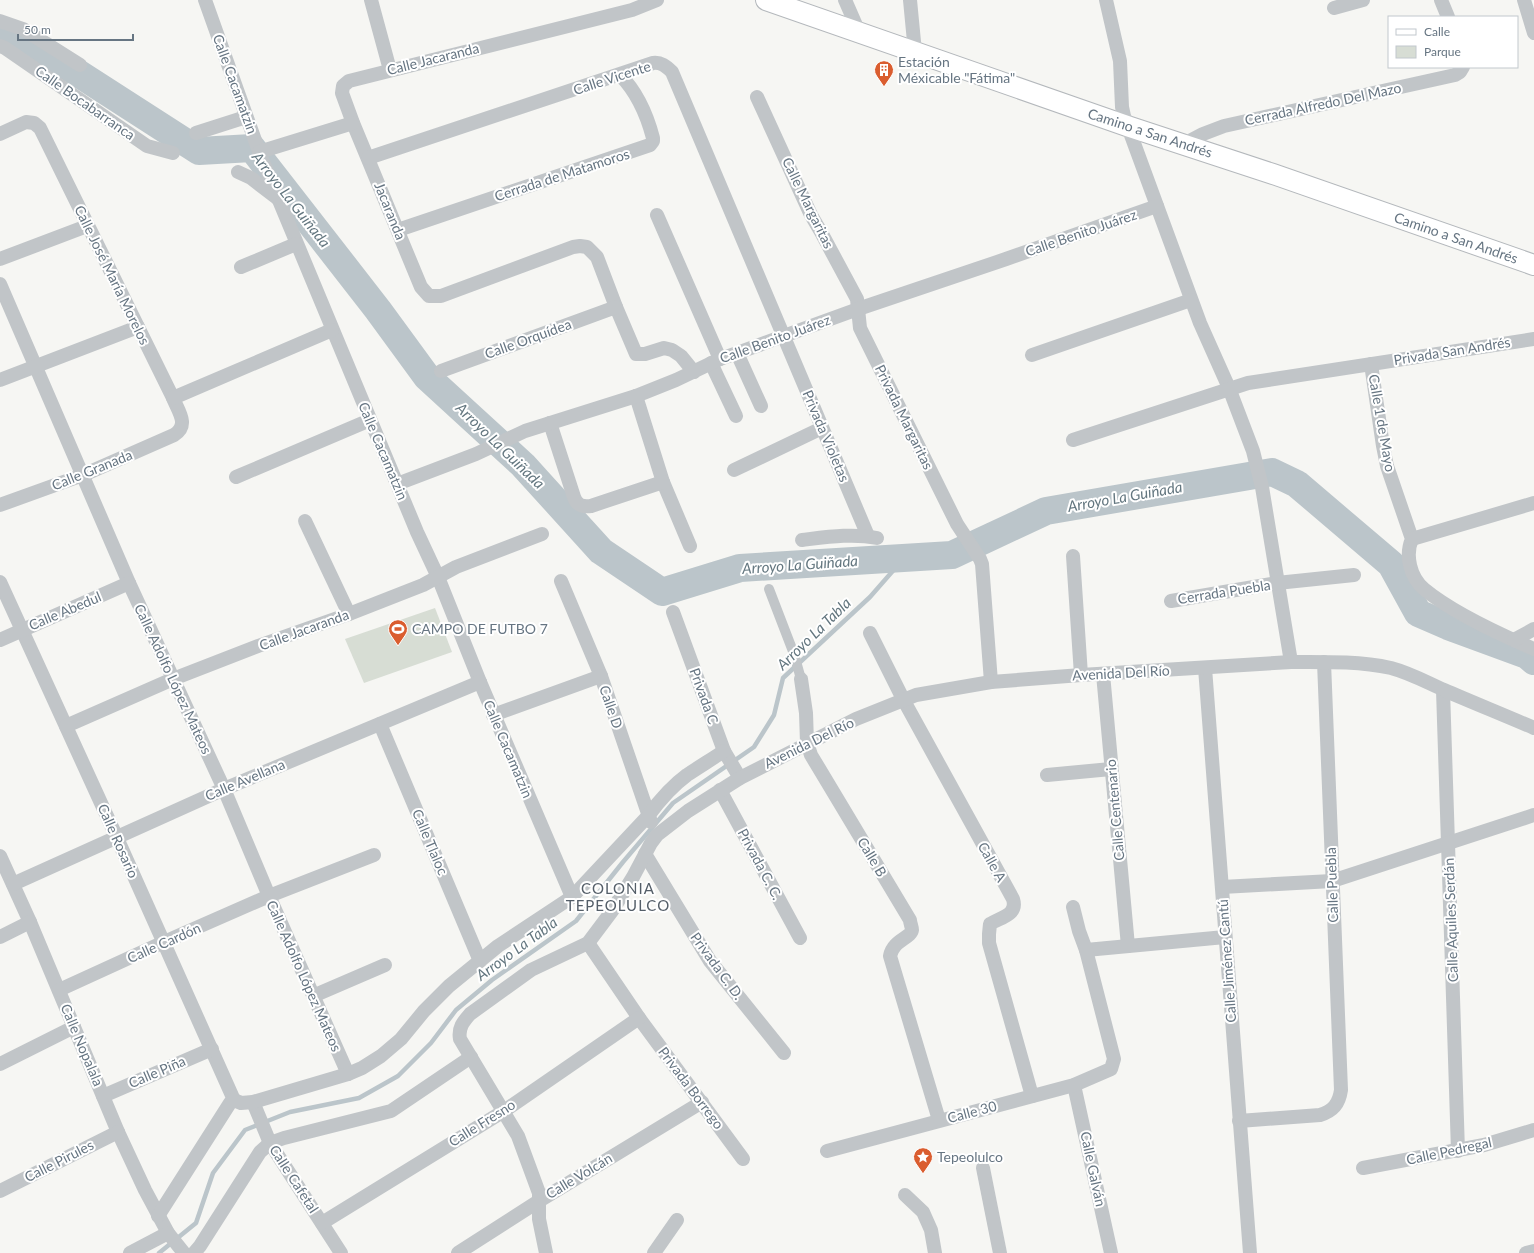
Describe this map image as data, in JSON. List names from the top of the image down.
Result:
{
  "streets": {
    "main road": ["Camino a San Andrés"],
    "street": [
      "Calle Jacaranda",
      "Calle Vicente",
      "Calle Cacamatzin",
      "Calle Bocabarranca",
      "Cerrada Alfredo Del Mazo",
      "Cerrada de Matamoros",
      "Calle Margaritas",
      "Jacaranda",
      "Calle Benito Juárez",
      "Calle José María Morelos",
      "Calle Orquídea",
      "Privada San Andrés",
      "Privada Margaritas",
      "Calle 1 de Mayo",
      "Privada Violetas",
      "Calle Granada",
      "Cerrada Puebla",
      "Calle Abedul",
      "Avenida Del Río",
      "Calle Adolfo López Mateos",
      "Privada C",
      "Calle D",
      "Calle Avellana",
      "Calle Centenario",
      "Calle Rosario",
      "Calle Tlaloc",
      "Calle B",
      "Calle A",
      "Privada C. C.",
      "Calle Puebla",
      "Calle Aquiles Serdán",
      "Calle Cardón",
      "Calle Jiménez Cantú",
      "Privada C. D.",
      "Calle Nopalala",
      "Calle Piña",
      "Privada Borrego",
      "Calle 30",
      "Calle Fresno",
      "Calle Pedregal",
      "Calle Pirules",
      "Calle Galván",
      "Calle Volcán",
      "Calle Cafetal"
    ]
  },
  "crossings": [
    ["Calle Jacaranda", "Calle Cacamatzin"],
    ["Calle Jacaranda", "Jacaranda"],
    ["Calle Jacaranda", "Calle Adolfo López Mateos"],
    ["Calle Jacaranda", "Calle Rosario"],
    ["Calle Vicente", "Cerrada de Matamoros"],
    ["Calle Vicente", "Jacaranda"],
    ["Calle Vicente", "Calle Benito Juárez"],
    ["Calle Vicente", "Privada Violetas"],
    ["Calle Cacamatzin", "Calle Benito Juárez"],
    ["Calle Cacamatzin", "Calle Avellana"],
    ["Cerrada Alfredo Del Mazo", "Camino a San Andrés"],
    ["Cerrada de Matamoros", "Jacaranda"],
    ["Calle Margaritas", "Calle Benito Juárez"],
    ["Calle Margaritas", "Privada Margaritas"],
    ["Jacaranda", "Calle Orquídea"],
    ["Calle Benito Juárez", "Privada Margaritas"],
    ["Calle Benito Juárez", "Privada Violetas"],
    ["Calle José María Morelos", "Calle Granada"],
    ["Privada San Andrés", "Calle 1 de Mayo"],
    ["Privada Margaritas", "Avenida Del Río"],
    ["Calle Granada", "Calle Adolfo López Mateos"],
    ["Calle Abedul", "Calle Adolfo López Mateos"],
    ["Calle Abedul", "Calle Rosario"],
    ["Avenida Del Río", "Privada C"],
    ["Avenida Del Río", "Calle D"],
    ["Avenida Del Río", "Calle Centenario"],
    ["Avenida Del Río", "Calle B"],
    ["Avenida Del Río", "Calle A"],
    ["Avenida Del Río", "Privada C. C."],
    ["Avenida Del Río", "Calle Puebla"],
    ["Avenida Del Río", "Calle Aquiles Serdán"],
    ["Avenida Del Río", "Calle Jiménez Cantú"],
    ["Avenida Del Río", "Privada C. D."],
    ["Avenida Del Río", "Privada Borrego"],
    ["Calle Adolfo López Mateos", "Calle Avellana"],
    ["Calle Adolfo López Mateos", "Calle Cardón"],
    ["Calle Avellana", "Calle Rosario"],
    ["Calle Avellana", "Calle Tlaloc"],
    ["Calle Avellana", "Calle Nopalala"],
    ["Calle Rosario", "Calle Cardón"],
    ["Calle Rosario", "Calle Piña"],
    ["Calle B", "Calle 30"],
    ["Calle A", "Calle 30"],
    ["Calle Puebla", "Calle Jiménez Cantú"],
    ["Calle Aquiles Serdán", "Calle Pedregal"],
    ["Calle Cardón", "Calle Nopalala"],
    ["Calle Nopalala", "Calle Piña"],
    ["Calle Nopalala", "Calle Pirules"],
    ["Privada Borrego", "Calle Fresno"],
    ["Privada Borrego", "Calle Volcán"],
    ["Calle 30", "Calle Galván"],
    ["Calle Fresno", "Calle Cafetal"]
  ],
  "districts": ["COLONIA TEPEOLULCO"],
  "water": ["Arroyo La Guiñada", "Arroyo La Tabla"],
  "places": {
    "building": ["Estación Méxicable \"Fátima\""],
    "sports": ["CAMPO DE FUTBO 7"],
    "place": ["Tepeolulco"]
  },
  "legend": ["Calle", "Parque"],
  "scale_bar": "50 m"
}
